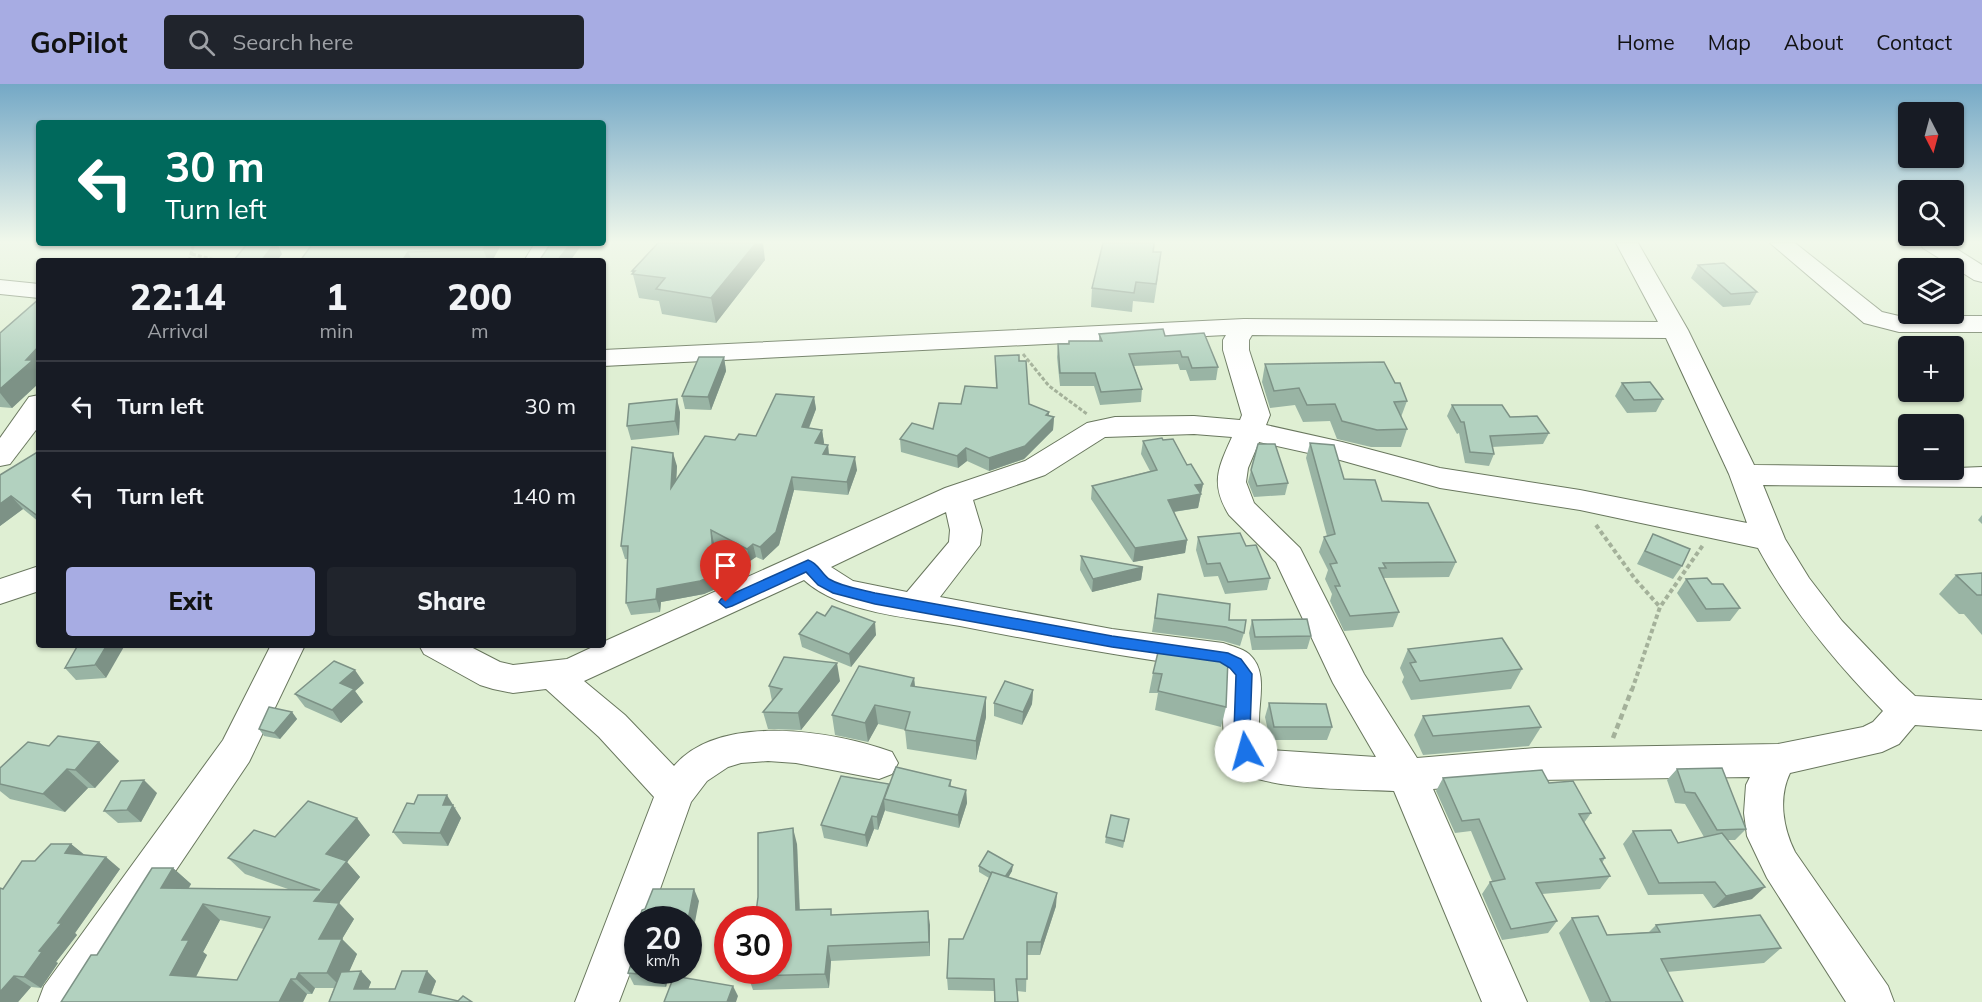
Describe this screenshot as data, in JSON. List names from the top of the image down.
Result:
{
  "north": "bottom",
  "page": {
    "header": "GoPilot",
    "search": "Search here",
    "nav": [
      "Home",
      "Map",
      "About",
      "Contact"
    ],
    "map_buttons": ["+", "−"],
    "turn": ["30 m", "Turn left"],
    "eta": [
      "22:14",
      "Arrival",
      "1",
      "min",
      "200",
      "m"
    ],
    "list": [
      {
        "name": "Turn left",
        "value": "30 m"
      },
      {
        "name": "Turn left",
        "value": "140 m"
      }
    ],
    "buttons": ["Exit", "Share"],
    "speed": "20 km/h",
    "limit": "30"
  }
}
